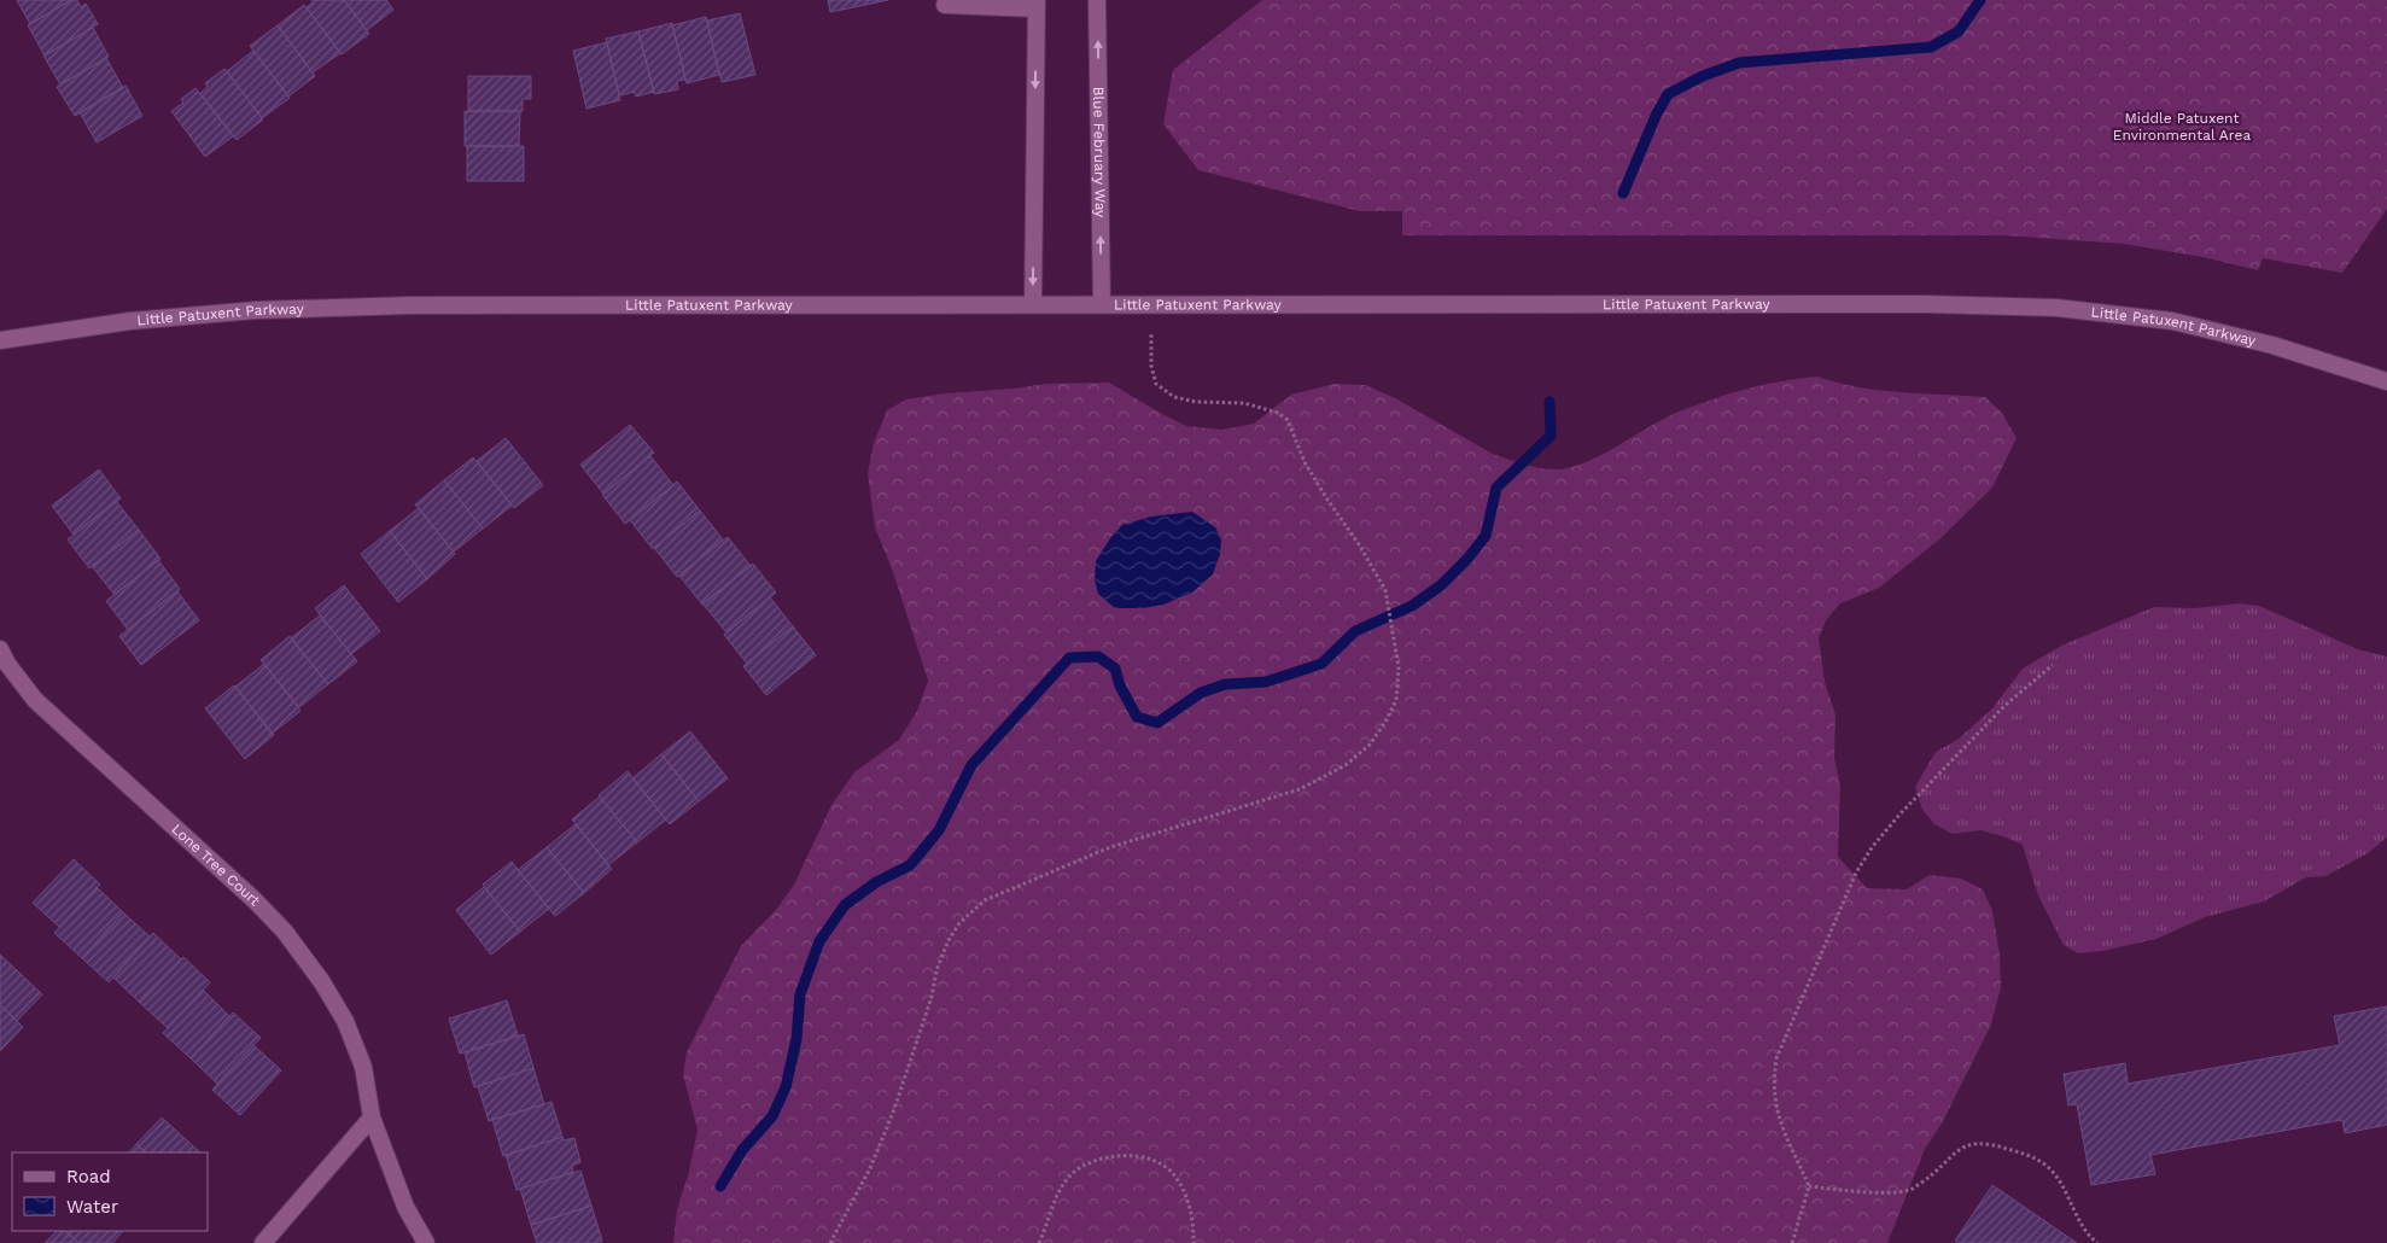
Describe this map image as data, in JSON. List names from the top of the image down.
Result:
{
  "streets": {
    "street": ["Blue February Way", "Little Patuxent Parkway", "Lone Tree Court"]
  },
  "crossings": [
    ["Blue February Way", "Little Patuxent Parkway"]
  ],
  "parks": ["Middle Patuxent Environmental Area"],
  "legend": ["Road", "Water"]
}
